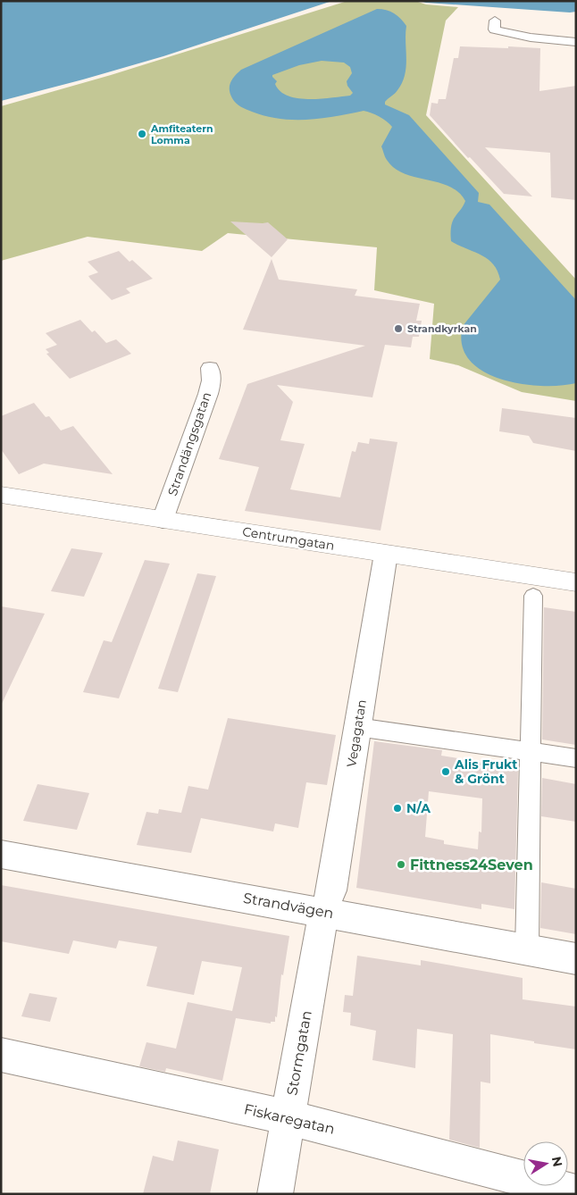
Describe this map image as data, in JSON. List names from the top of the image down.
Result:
{
  "streets": {
    "street": [
      "Strandängsgatan",
      "Centrumgatan",
      "Vegagatan",
      "Strandvägen",
      "Stormgatan",
      "Fiskaregatan"
    ]
  },
  "crossings": [
    ["Strandängsgatan", "Centrumgatan"],
    ["Centrumgatan", "Vegagatan"],
    ["Vegagatan", "Strandvägen"],
    ["Vegagatan", "Stormgatan"],
    ["Strandvägen", "Stormgatan"],
    ["Stormgatan", "Fiskaregatan"]
  ],
  "places": [
    "Amfiteatern Lomma",
    "Strandkyrkan",
    "Alis Frukt & Grönt",
    "N/A",
    "Fittness24Seven"
  ],
  "north": "right"
}
